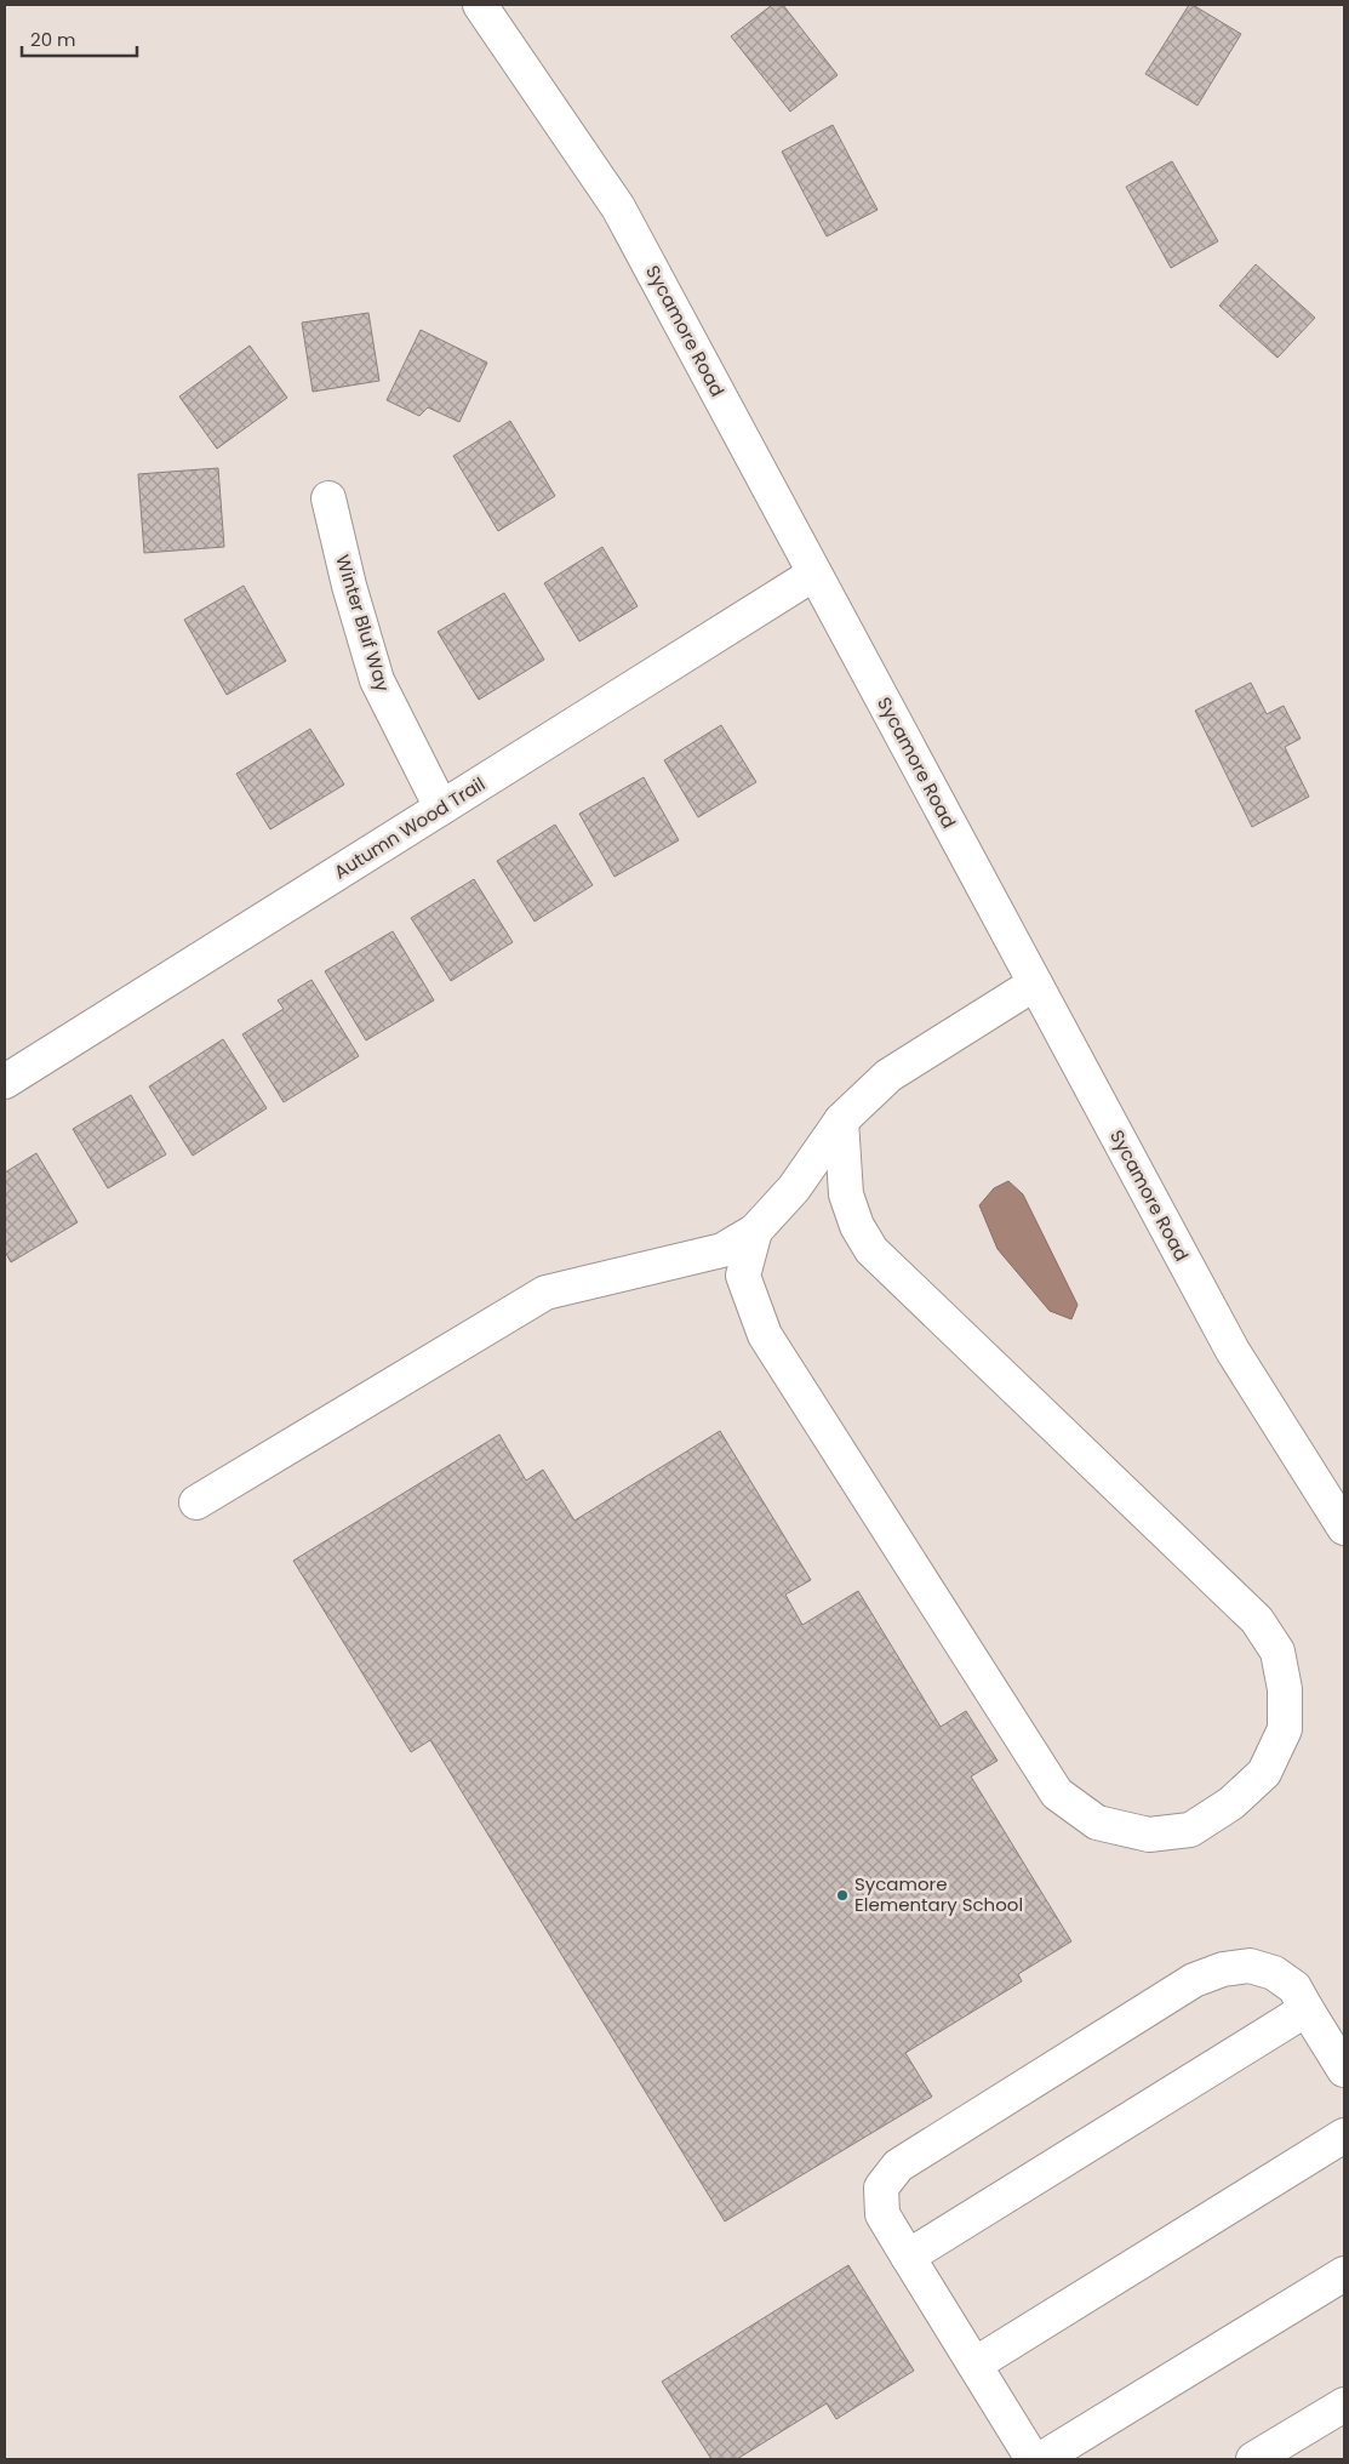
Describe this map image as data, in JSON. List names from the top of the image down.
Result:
{
  "streets": {
    "street": ["Sycamore Road", "Winter Bluf Way", "Autumn Wood Trail"]
  },
  "crossings": [
    ["Sycamore Road", "Autumn Wood Trail"],
    ["Winter Bluf Way", "Autumn Wood Trail"]
  ],
  "places": ["Sycamore Elementary School"],
  "scale_bar": "20 m"
}
